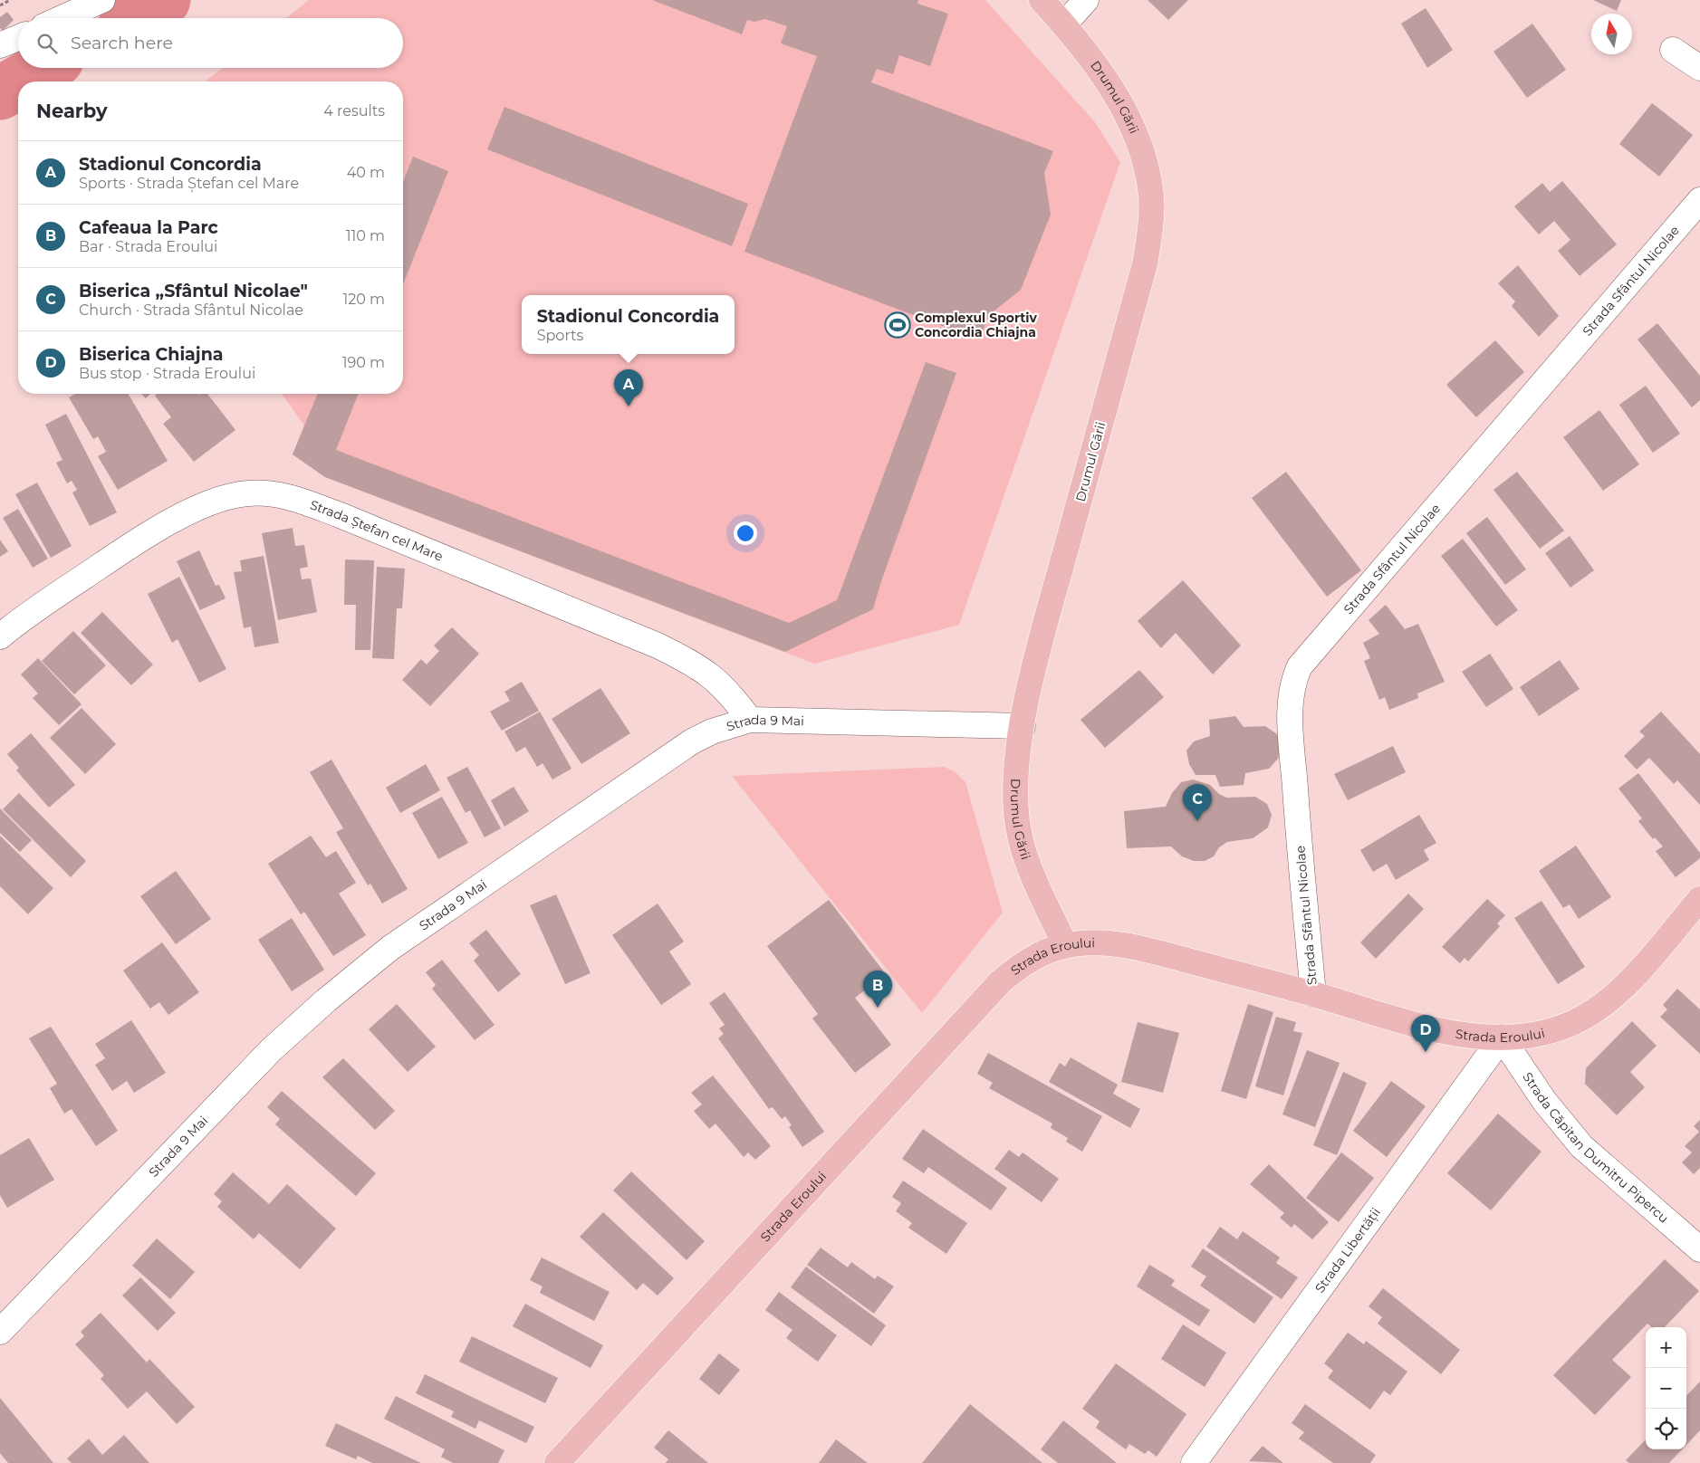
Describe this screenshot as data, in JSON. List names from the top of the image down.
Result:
{
  "streets": {
    "main road": ["Drumul Gării", "Strada Eroului"],
    "street": [
      "Strada Sfântul Nicolae",
      "Strada Ștefan cel Mare",
      "Strada 9 Mai",
      "Strada Căpitan Dumitru Pipercu",
      "Strada Libertății"
    ]
  },
  "crossings": [
    ["Drumul Gării", "Strada 9 Mai"],
    ["Drumul Gării", "Strada Eroului"],
    ["Strada Sfântul Nicolae", "Strada Eroului"],
    ["Strada Ștefan cel Mare", "Strada 9 Mai"],
    ["Strada Eroului", "Strada Căpitan Dumitru Pipercu"],
    ["Strada Eroului", "Strada Libertății"],
    ["Strada Căpitan Dumitru Pipercu", "Strada Libertății"]
  ],
  "places": {
    "sports": ["Complexul Sportiv Concordia Chiajna"]
  },
  "north": "top",
  "page": {
    "search": "Search here",
    "heading": ["Nearby", "4 results"],
    "list": [
      {
        "mark": "A",
        "name": "Stadionul Concordia",
        "note": "Sports · Strada Ștefan cel Mare",
        "value": "40 m"
      },
      {
        "mark": "B",
        "name": "Cafeaua la Parc",
        "note": "Bar · Strada Eroului",
        "value": "110 m"
      },
      {
        "mark": "C",
        "name": "Biserica „Sfântul Nicolae\"",
        "note": "Church · Strada Sfântul Nicolae",
        "value": "120 m"
      },
      {
        "mark": "D",
        "name": "Biserica Chiajna",
        "note": "Bus stop · Strada Eroului",
        "value": "190 m"
      }
    ],
    "popup": ["Stadionul Concordia", "Sports"],
    "pins": [
      "A",
      "C",
      "B",
      "D"
    ],
    "map_buttons": ["+", "−"]
  }
}
